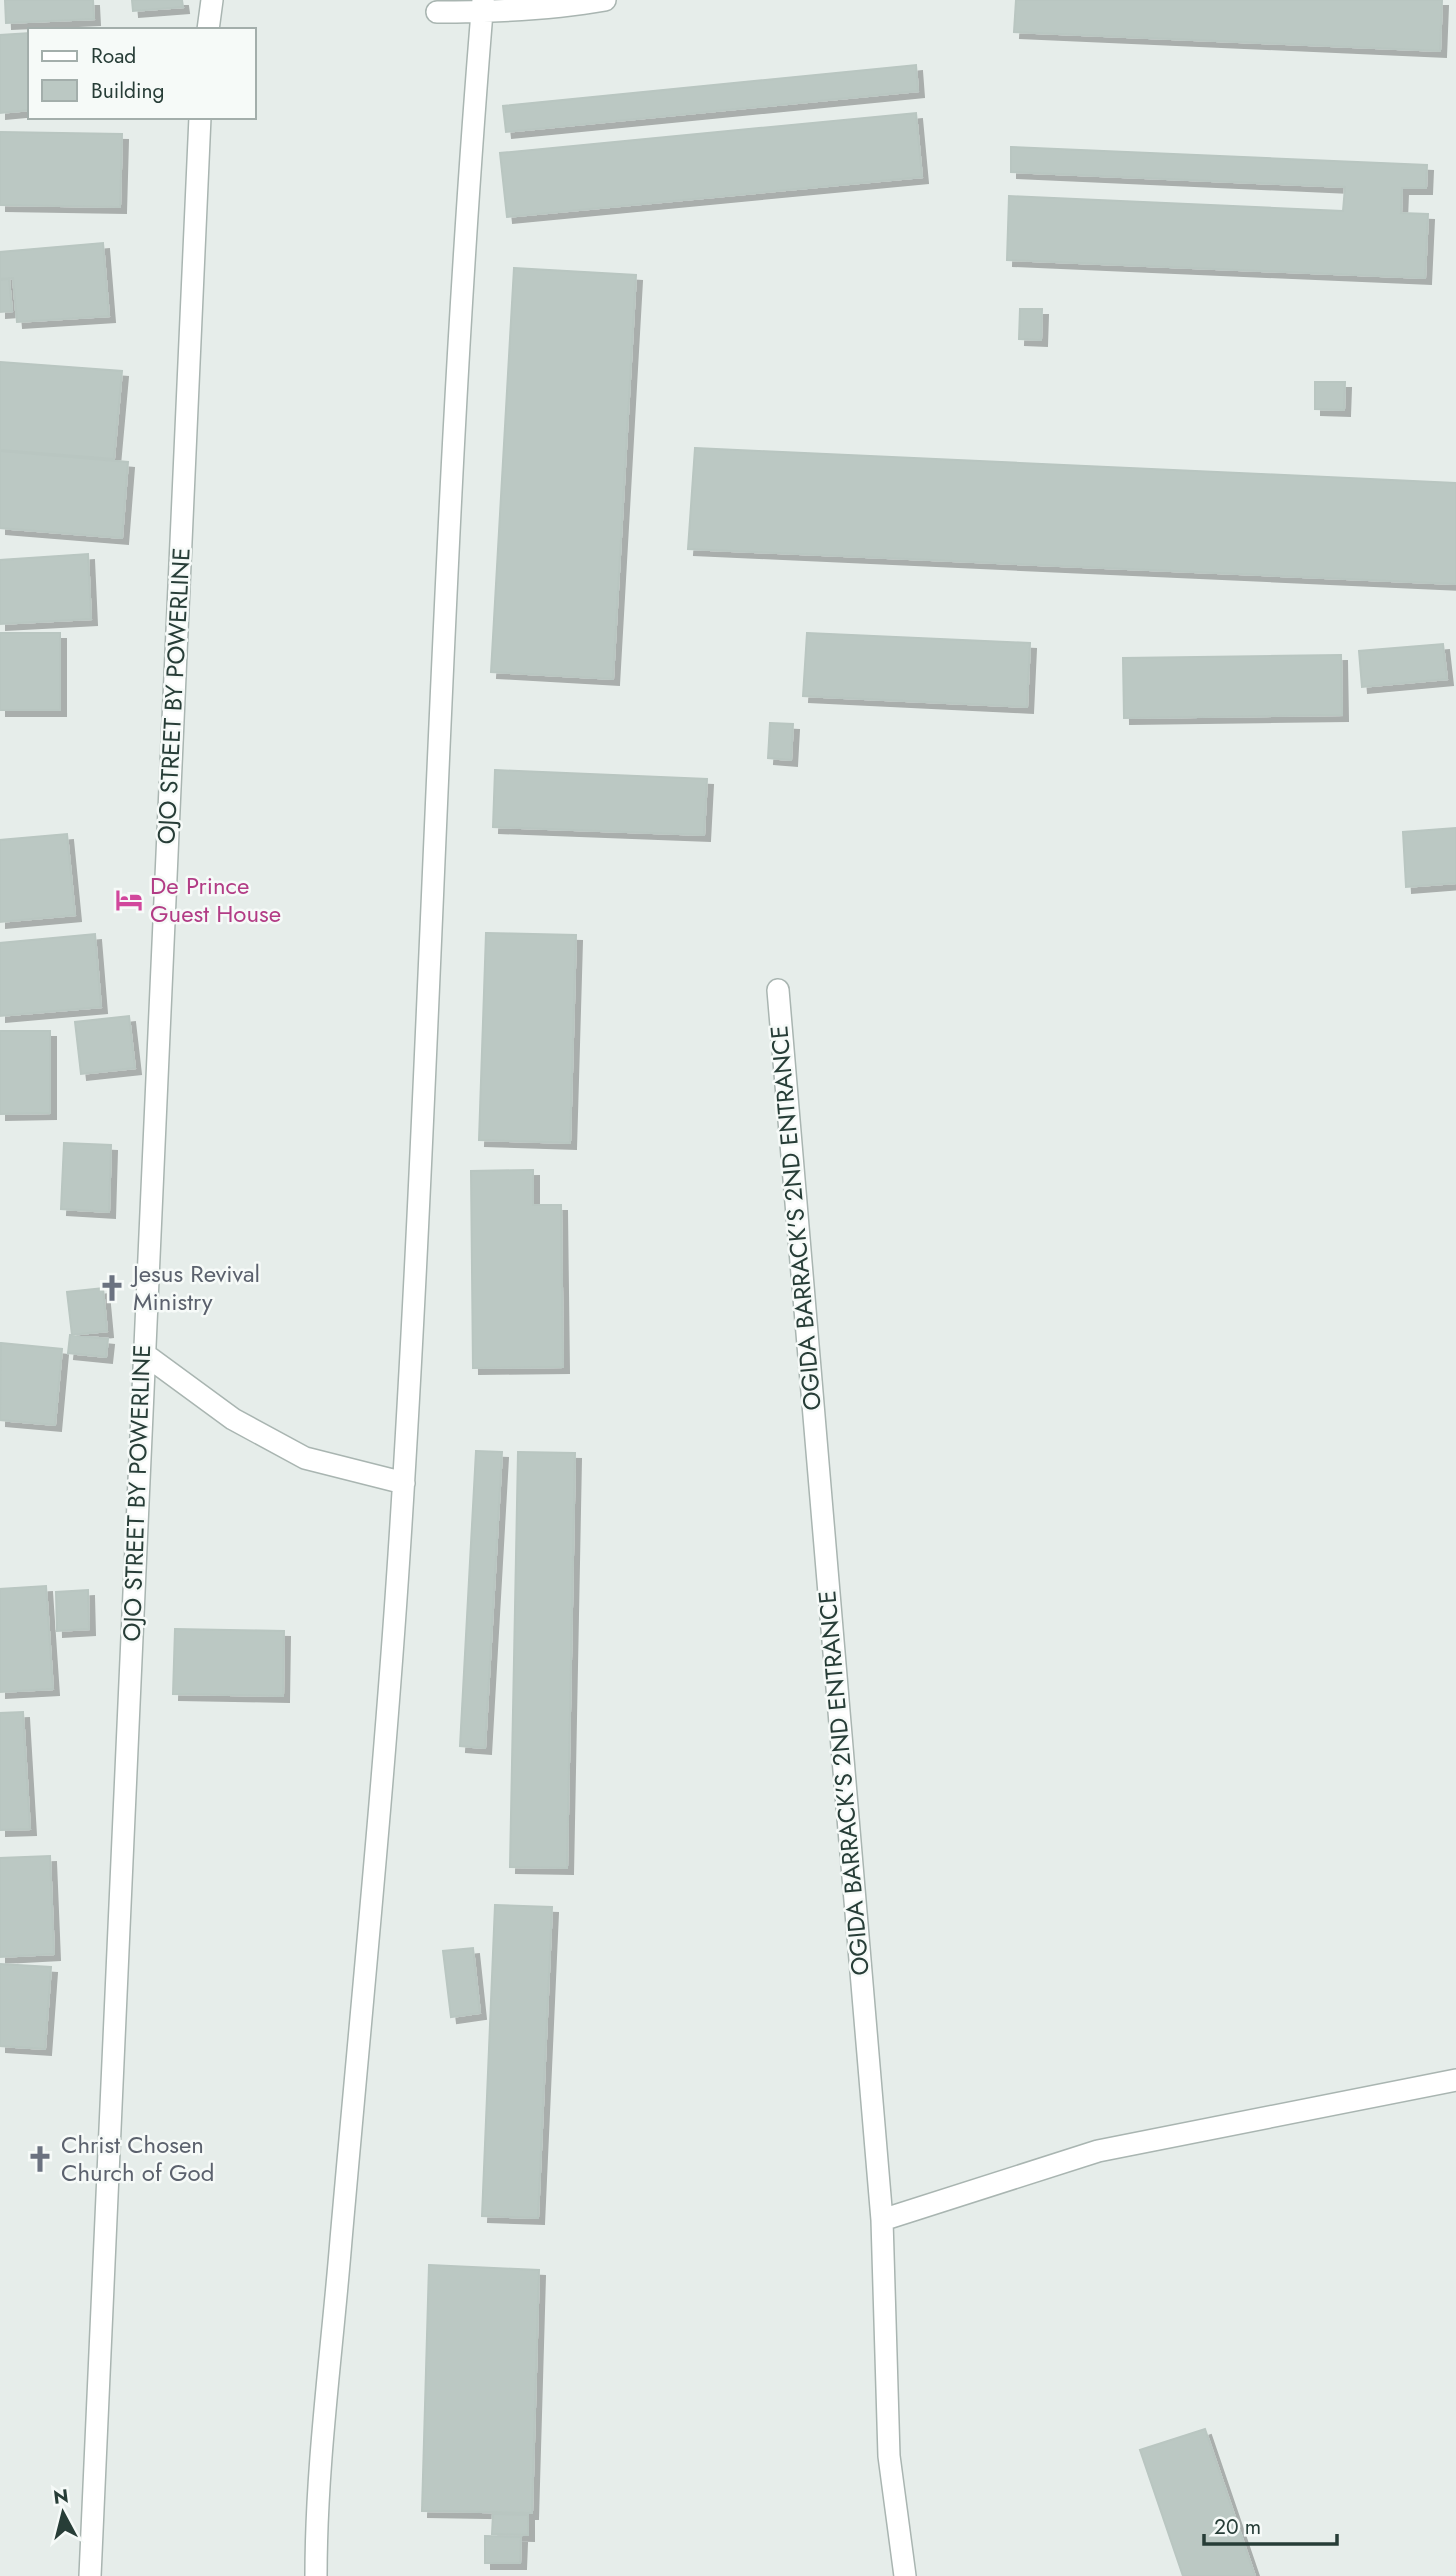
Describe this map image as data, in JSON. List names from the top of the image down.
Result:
{
  "streets": {
    "street": ["OJO STREET BY POWERLINE", "OGIDA BARRACK'S 2ND ENTRANCE"]
  },
  "places": {
    "hotel": ["De Prince Guest House"],
    "church": ["Jesus Revival Ministry", "Christ Chosen Church of God"]
  },
  "legend": ["Road", "Building"],
  "scale_bar": "20 m",
  "north": "top"
}
